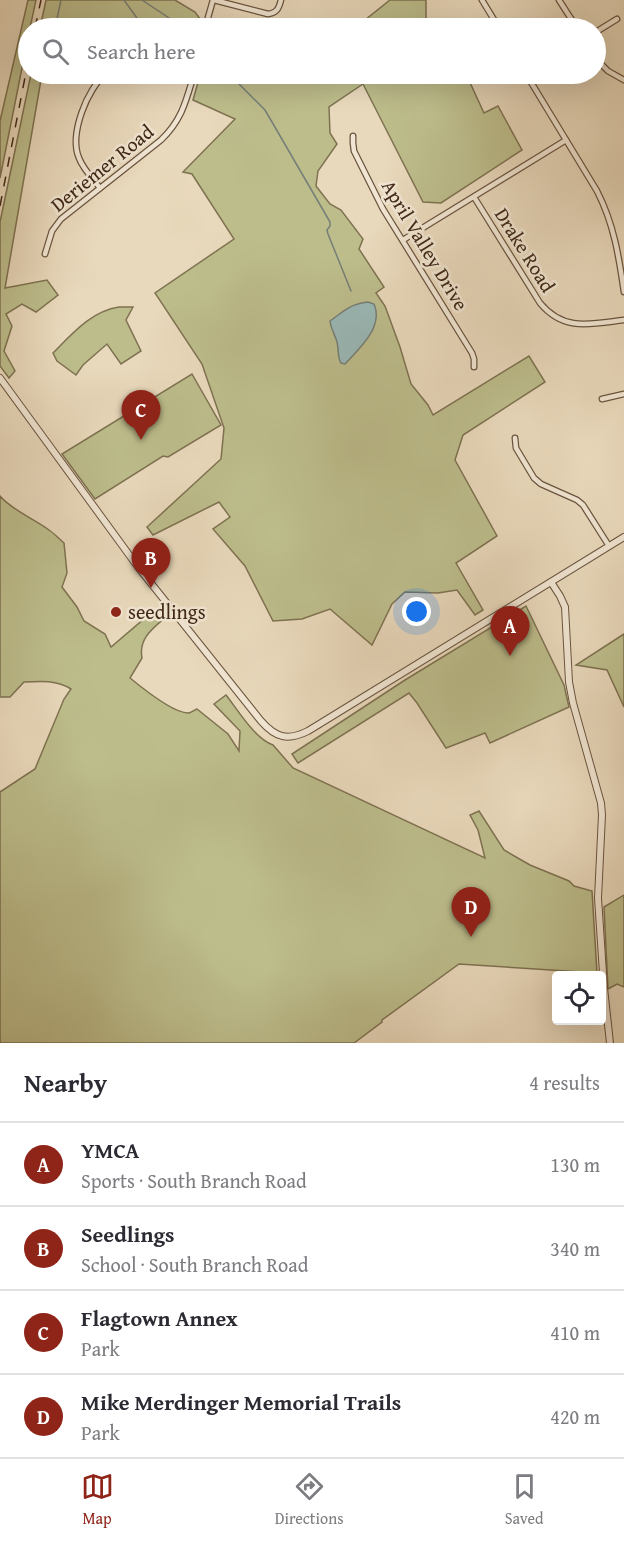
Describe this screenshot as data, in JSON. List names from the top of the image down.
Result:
{
  "streets": {
    "street": ["Deriemer Road", "April Valley Drive", "Drake Road"]
  },
  "places": ["seedlings"],
  "page": {
    "search": "Search here",
    "pins": [
      "C",
      "B",
      "A",
      "D"
    ],
    "heading": ["Nearby", "4 results"],
    "list": [
      {
        "mark": "A",
        "name": "YMCA",
        "note": "Sports · South Branch Road",
        "value": "130 m"
      },
      {
        "mark": "B",
        "name": "Seedlings",
        "note": "School · South Branch Road",
        "value": "340 m"
      },
      {
        "mark": "C",
        "name": "Flagtown Annex",
        "note": "Park",
        "value": "410 m"
      },
      {
        "mark": "D",
        "name": "Mike Merdinger Memorial Trails",
        "note": "Park",
        "value": "420 m"
      }
    ],
    "nav": ["Map", "Directions", "Saved"]
  }
}
